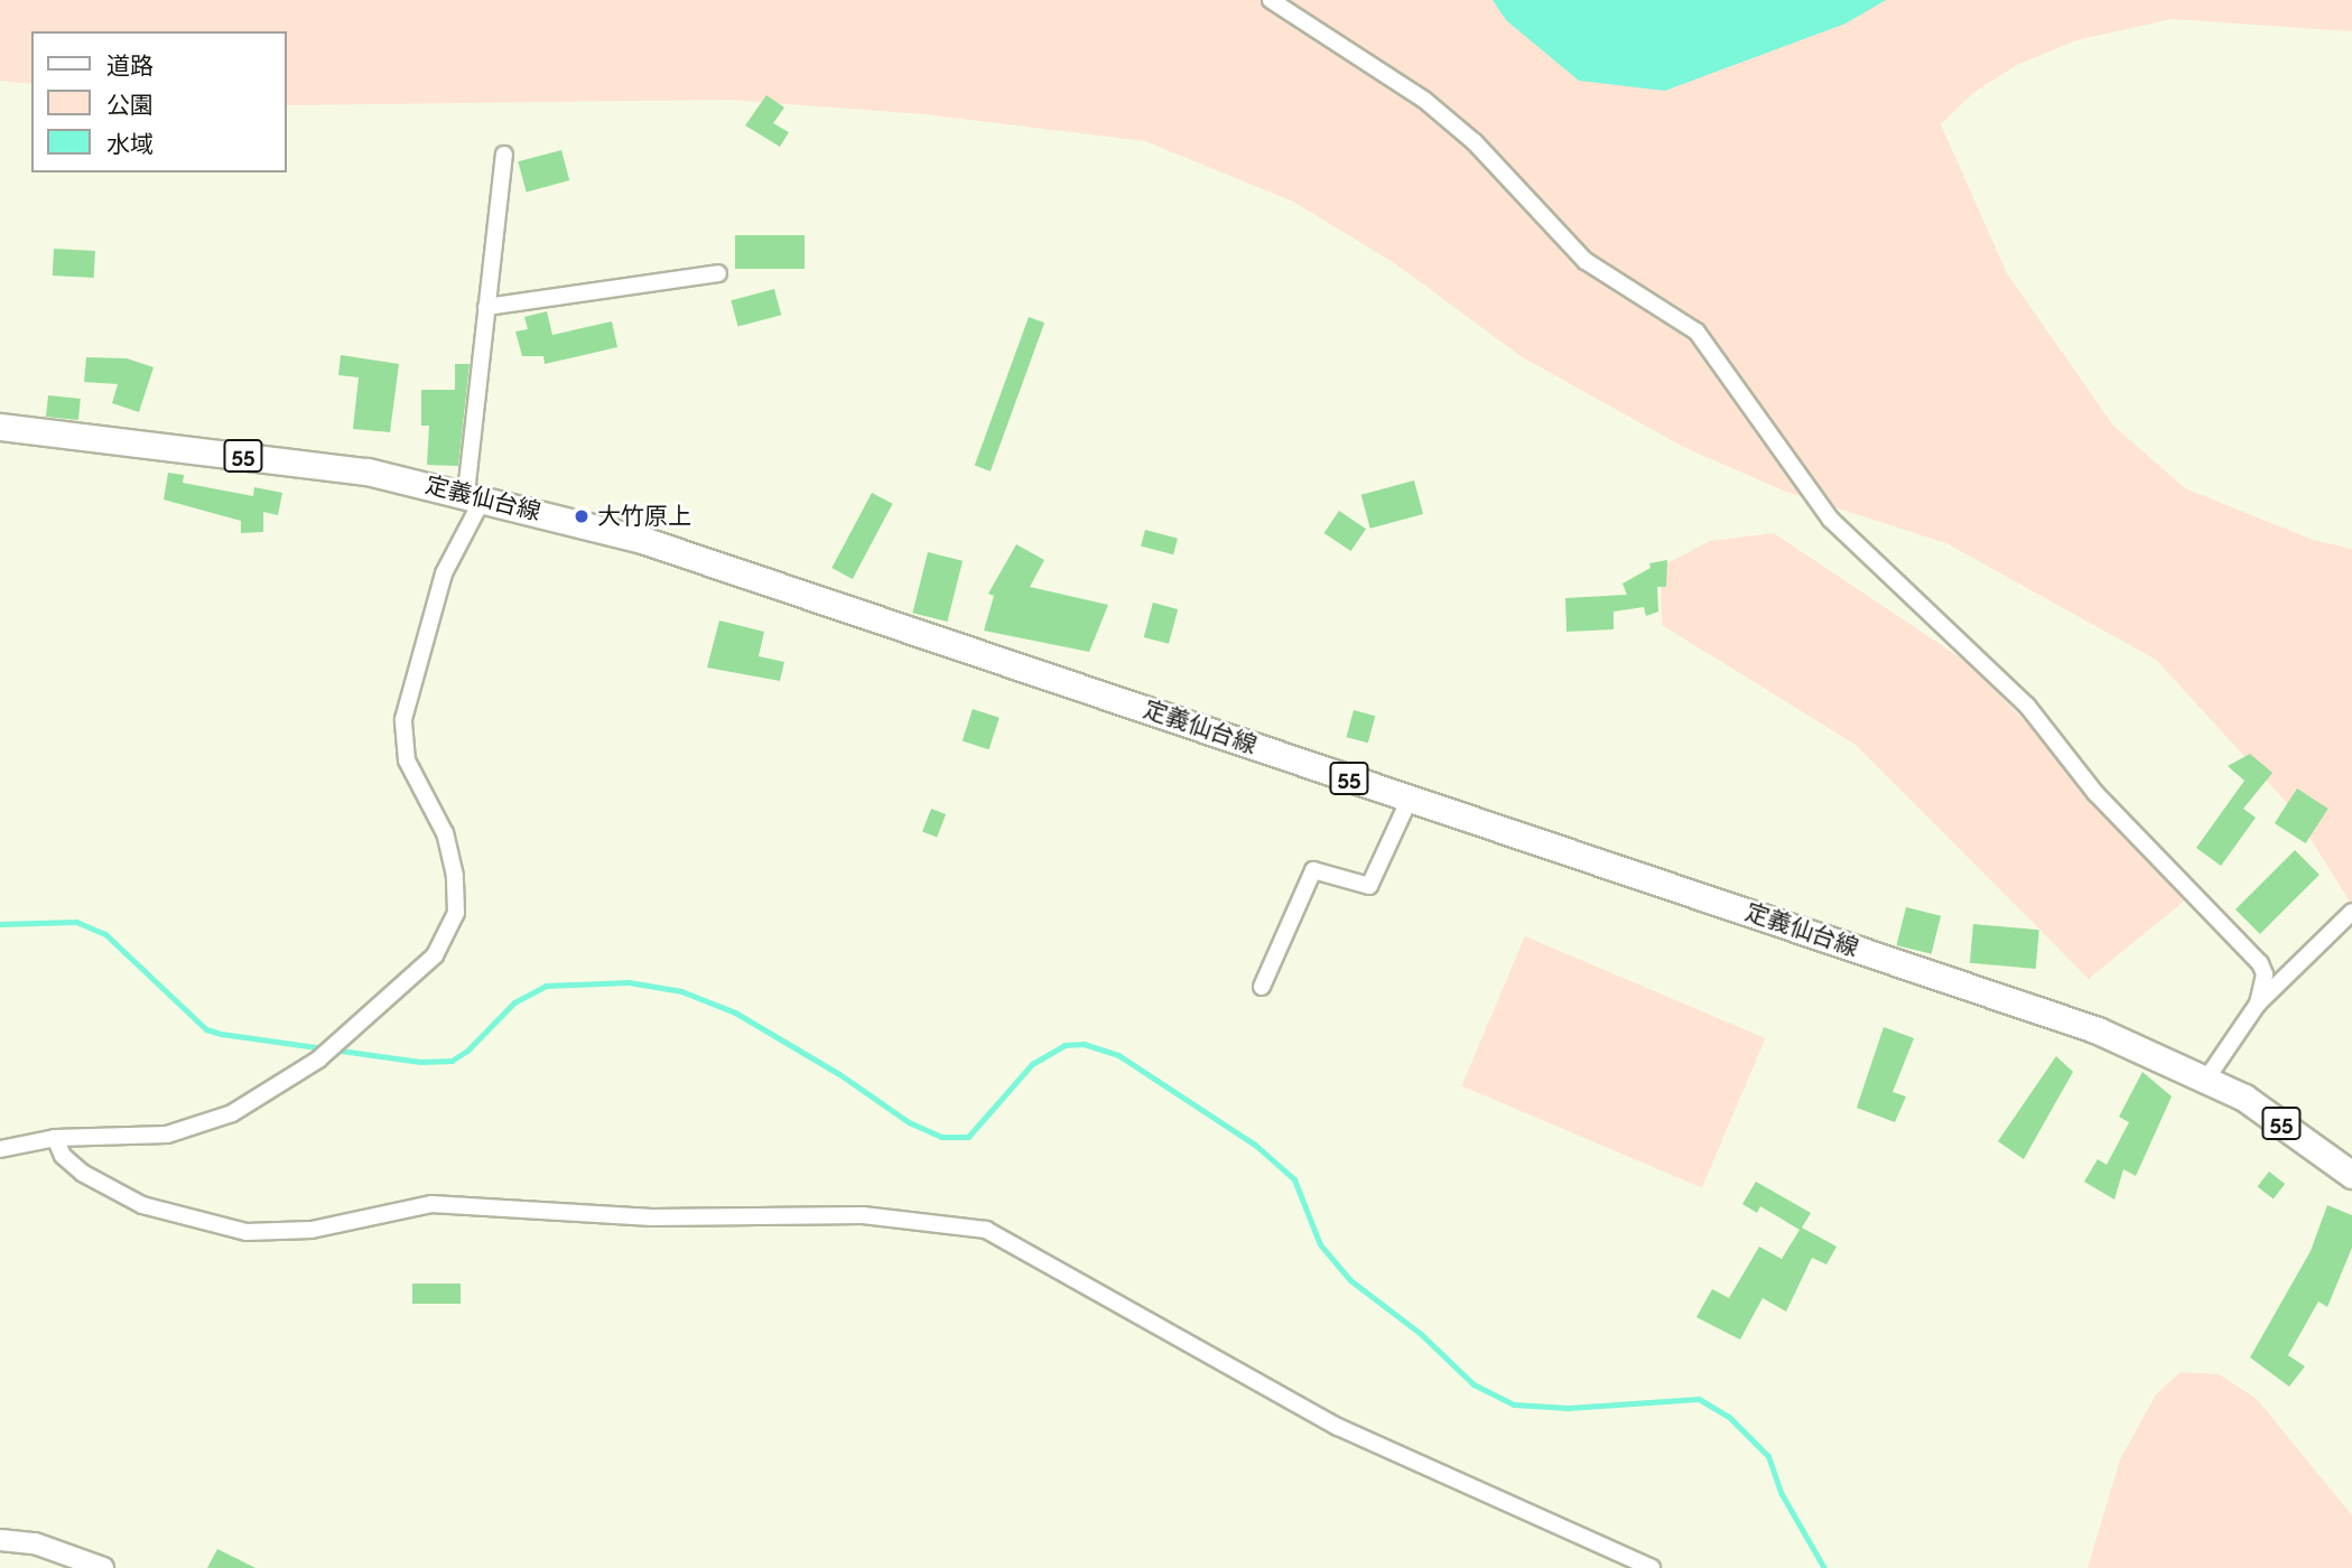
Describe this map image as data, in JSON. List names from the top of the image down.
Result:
{
  "streets": {
    "main road": ["55", "定義仙台線"]
  },
  "places": ["大竹原上"],
  "legend": ["道路", "公園", "水域"]
}
